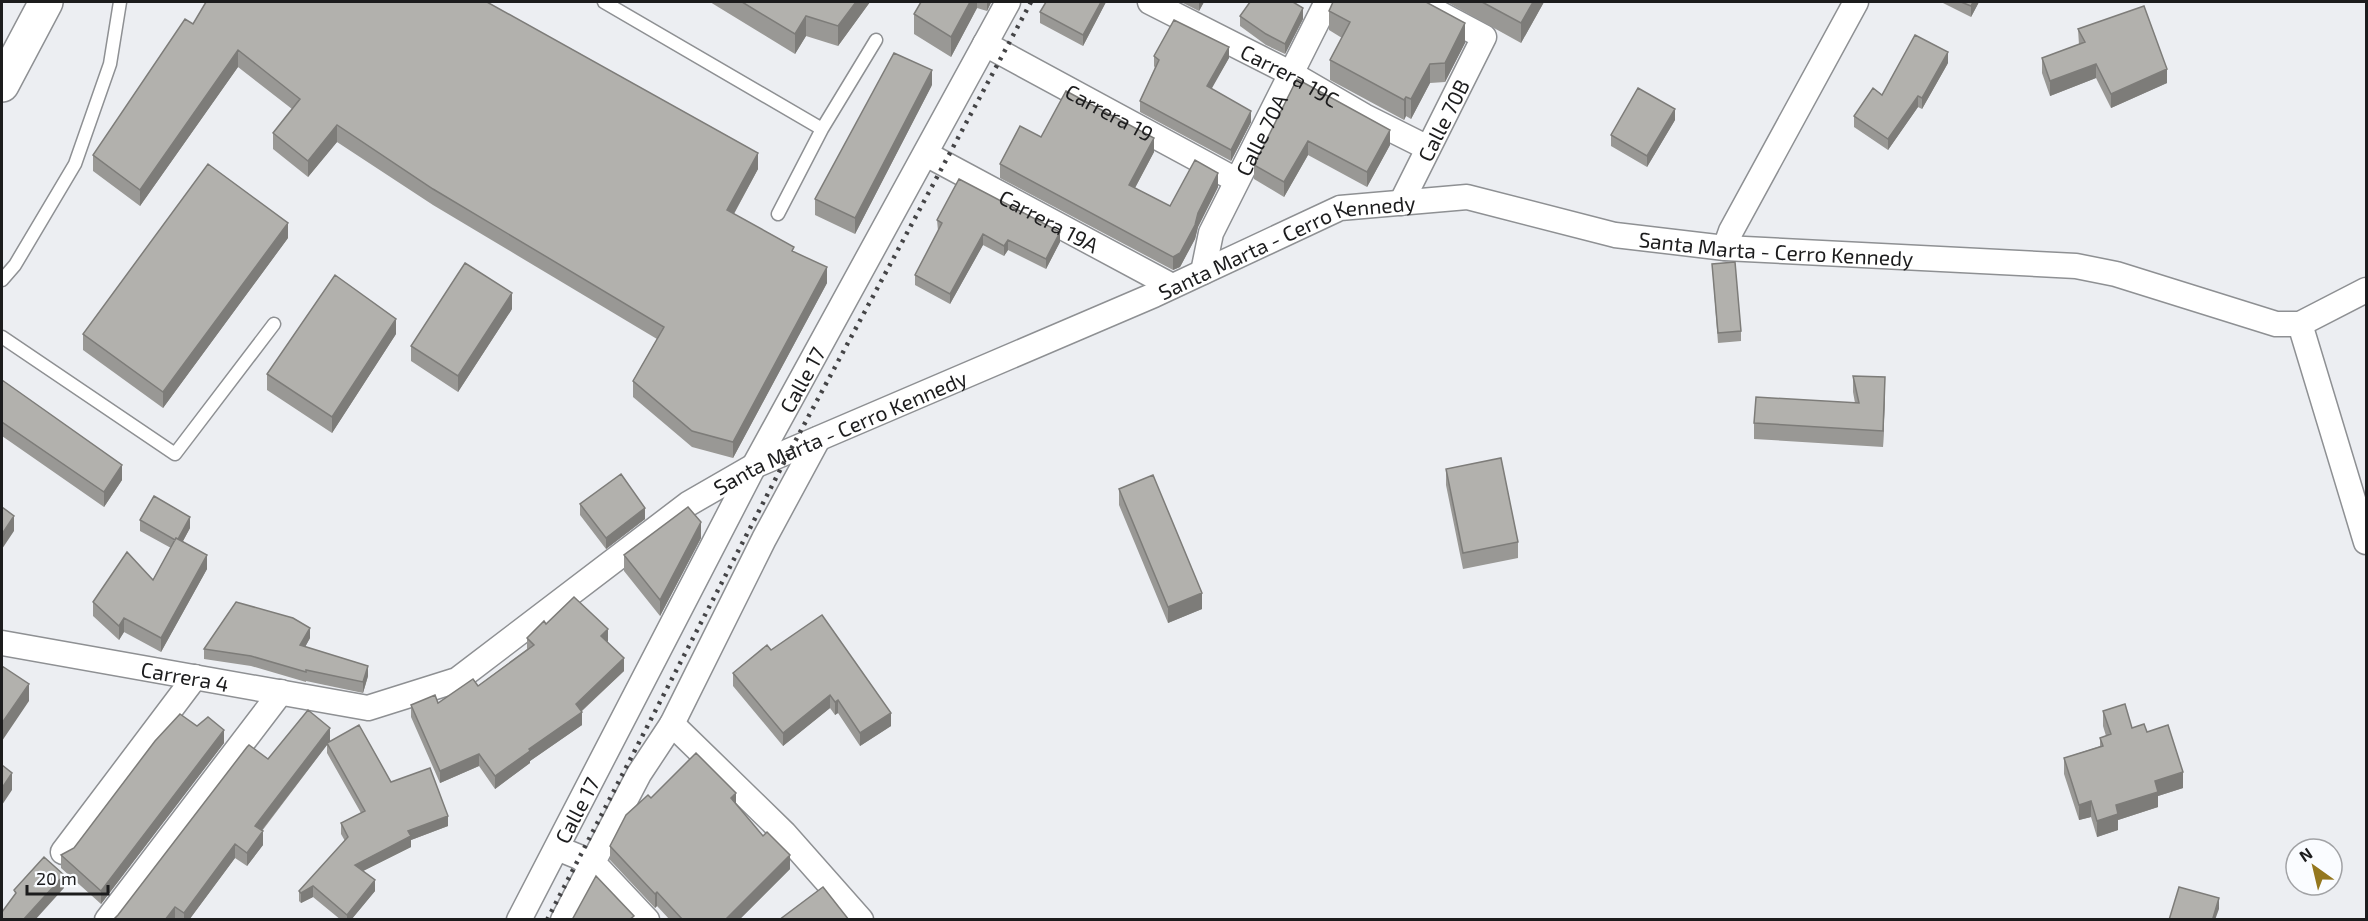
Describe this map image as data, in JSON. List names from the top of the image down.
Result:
{
  "streets": {
    "street": [
      "Carrera 19C",
      "Carrera 19",
      "Calle 70B",
      "Calle 70A",
      "Carrera 19A",
      "Santa Marta - Cerro Kennedy",
      "Calle 17",
      "Carrera 4"
    ]
  },
  "crossings": [
    ["Carrera 19C", "Calle 70B"],
    ["Carrera 19C", "Calle 70A"],
    ["Carrera 19", "Calle 70A"],
    ["Carrera 19", "Calle 17"],
    ["Calle 70B", "Santa Marta - Cerro Kennedy"],
    ["Calle 70A", "Santa Marta - Cerro Kennedy"],
    ["Carrera 19A", "Santa Marta - Cerro Kennedy"],
    ["Carrera 19A", "Calle 17"],
    ["Santa Marta - Cerro Kennedy", "Calle 17"],
    ["Santa Marta - Cerro Kennedy", "Carrera 4"]
  ],
  "scale_bar": "20 m",
  "north": "top left"
}
